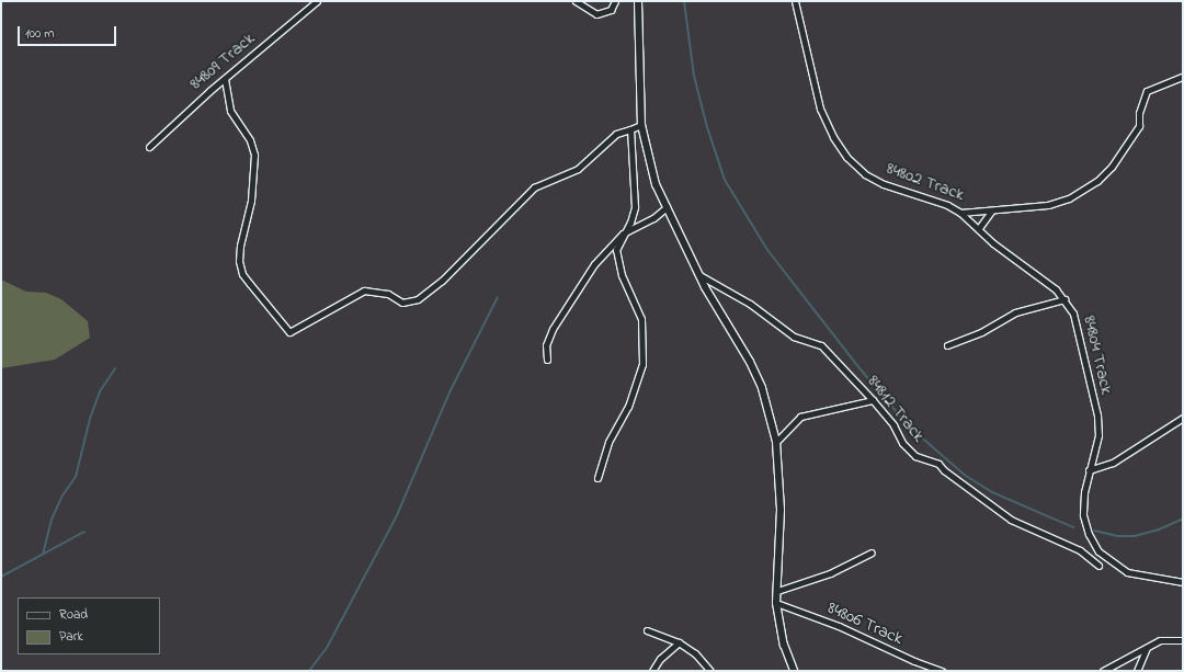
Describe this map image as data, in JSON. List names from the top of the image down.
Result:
{
  "streets": {
    "street": [
      "84809 Track",
      "84802 Track",
      "84804 Track",
      "84812 Track",
      "84806 Track"
    ]
  },
  "crossings": [
    ["84802 Track", "84804 Track"]
  ],
  "legend": ["Road", "Park"],
  "scale_bar": "100 m"
}
